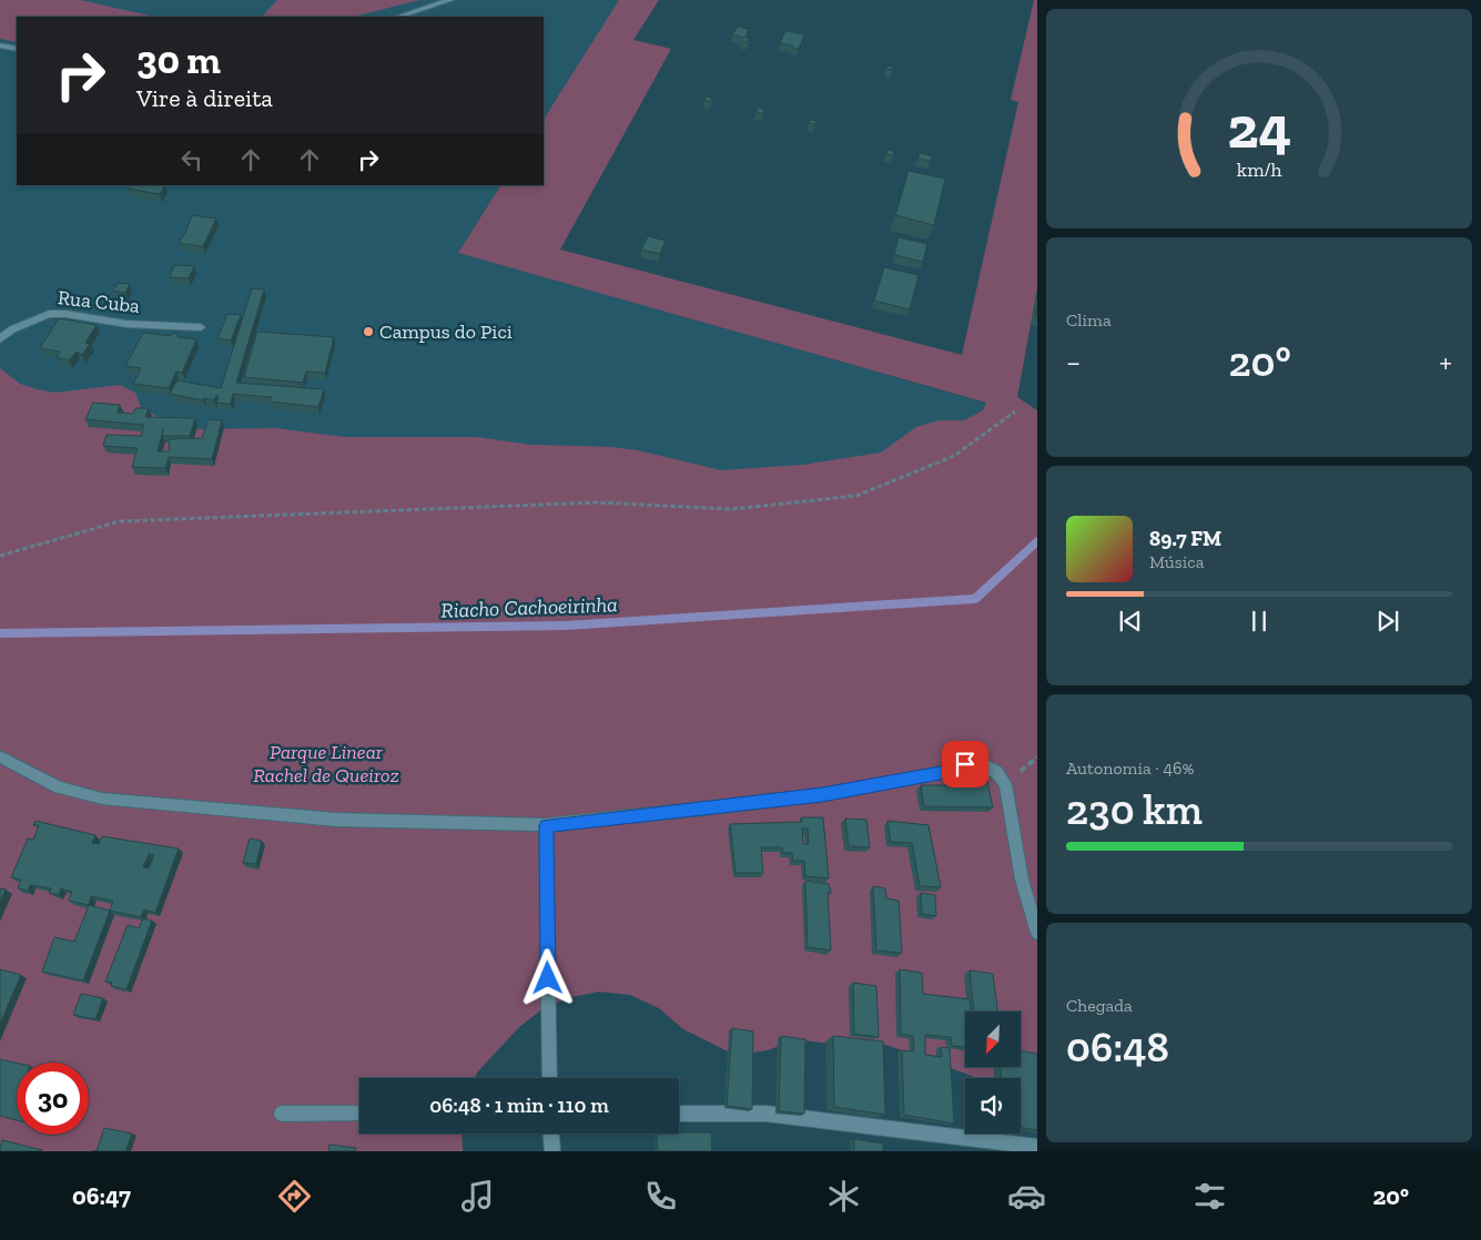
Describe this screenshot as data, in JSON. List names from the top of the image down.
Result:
{
  "streets": {
    "street": ["Rua Cuba"]
  },
  "water": ["Riacho Cachoeirinha"],
  "parks": ["Parque Linear Rachel de Queiroz"],
  "places": ["Campus do Pici"],
  "north": "bottom left",
  "page": {
    "turn": ["30 m", "Vire à direita"],
    "tile": [
      "Clima",
      ["Autonomia · 46%", "230 km"],
      ["Chegada", "06:48"]
    ],
    "heat": ["−", "20°", "+"],
    "song": ["89.7 FM", "Música"],
    "limit": "30",
    "trip": "06:48 · 1 min · 110 m",
    "tabs": ["06:47", "20°"],
    "gauge": ["24", "km/h"]
  }
}
